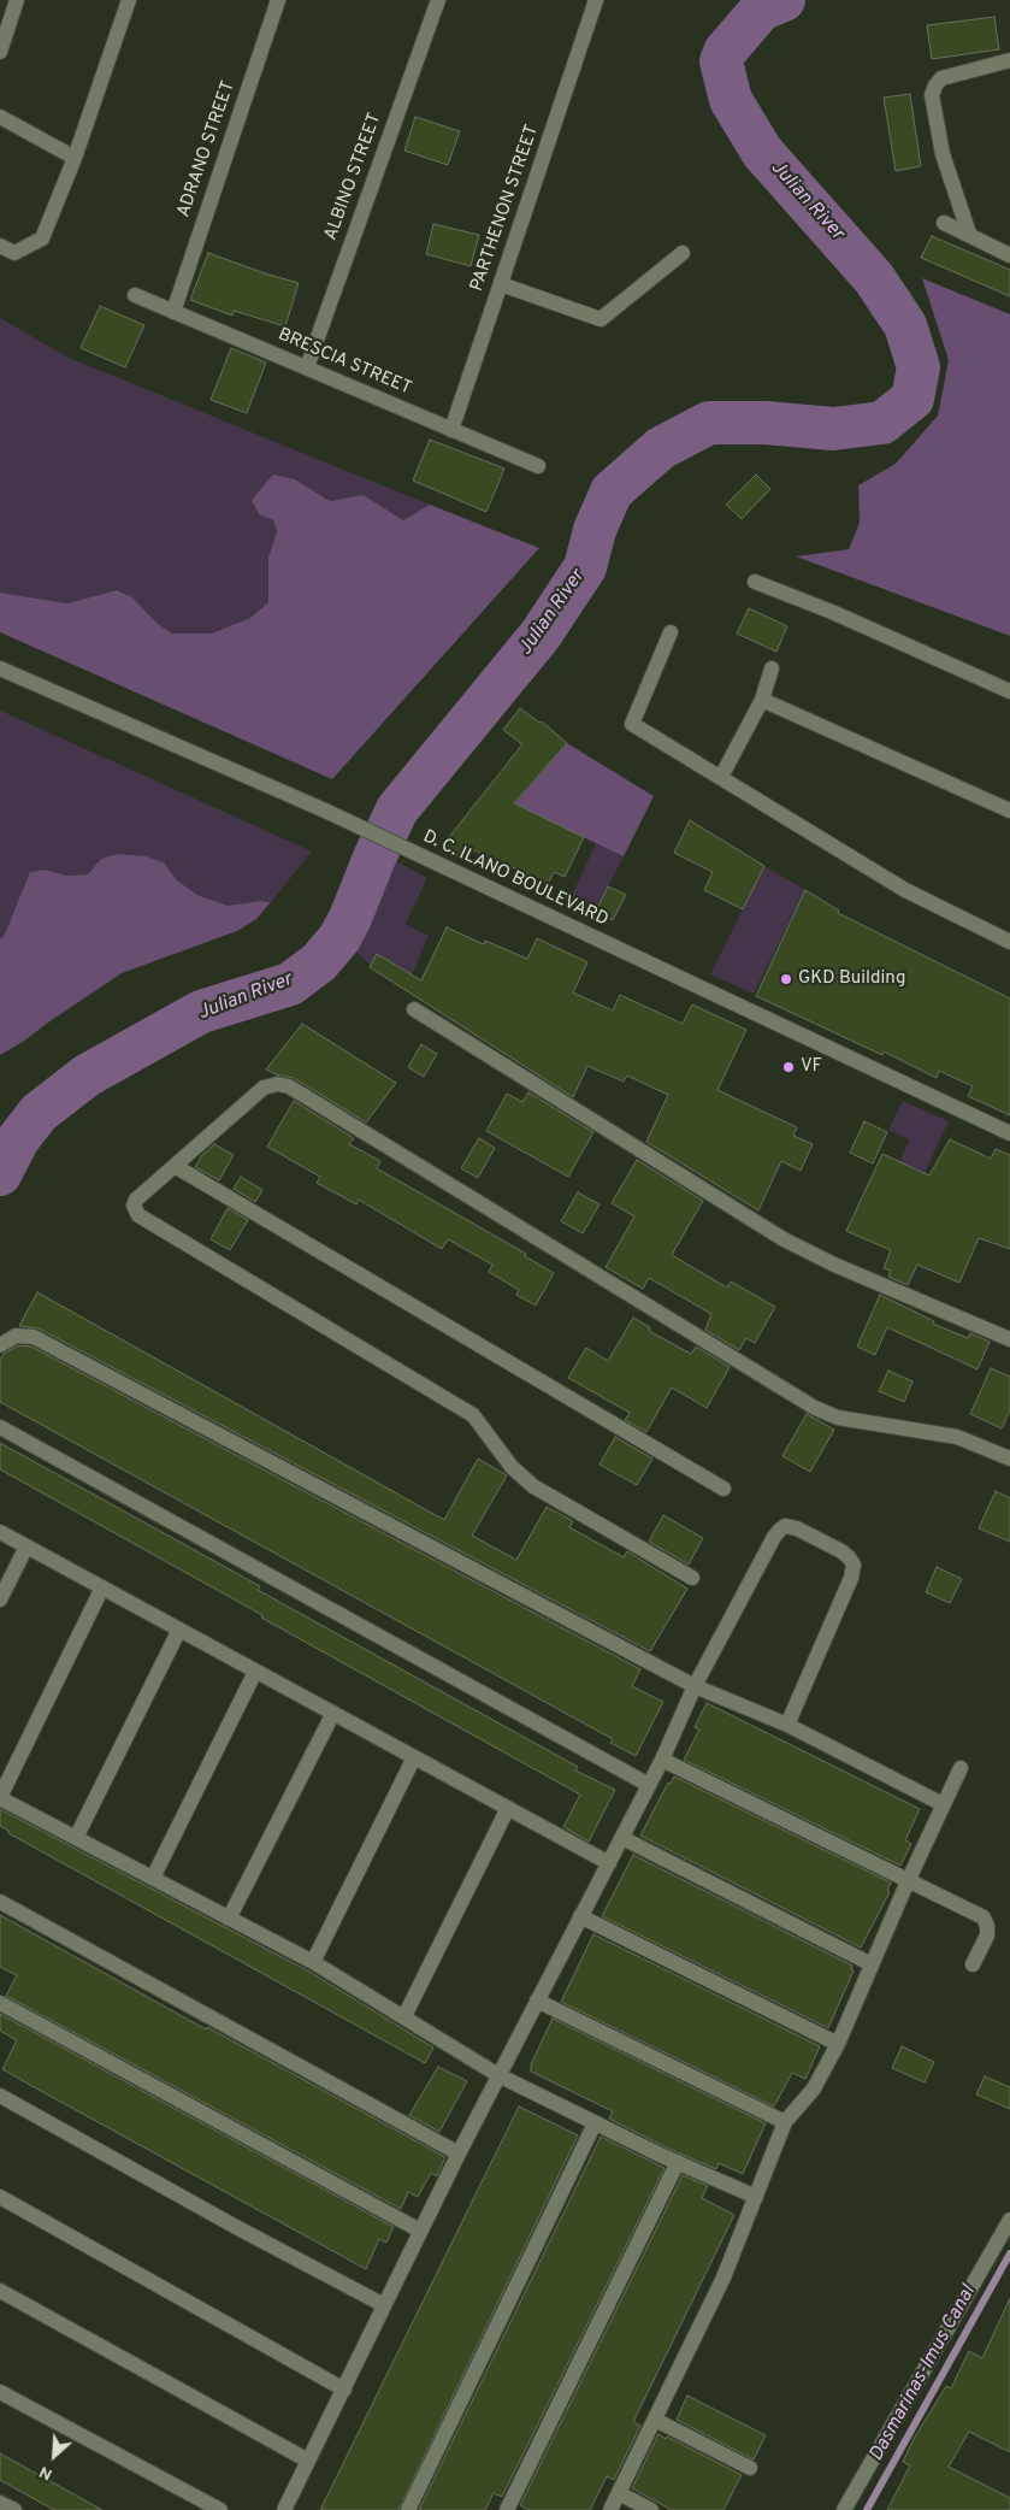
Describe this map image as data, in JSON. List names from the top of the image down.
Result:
{
  "streets": {
    "street": [
      "ADRANO STREET",
      "ALBINO STREET",
      "PARTHENON STREET",
      "BRESCIA STREET",
      "D. C. ILANO BOULEVARD"
    ]
  },
  "crossings": [
    ["ADRANO STREET", "BRESCIA STREET"],
    ["ALBINO STREET", "BRESCIA STREET"],
    ["PARTHENON STREET", "BRESCIA STREET"]
  ],
  "water": ["Julian River", "Dasmarinas-Imus Canal"],
  "places": ["GKD Building", "VF"],
  "north": "bottom left"
}
